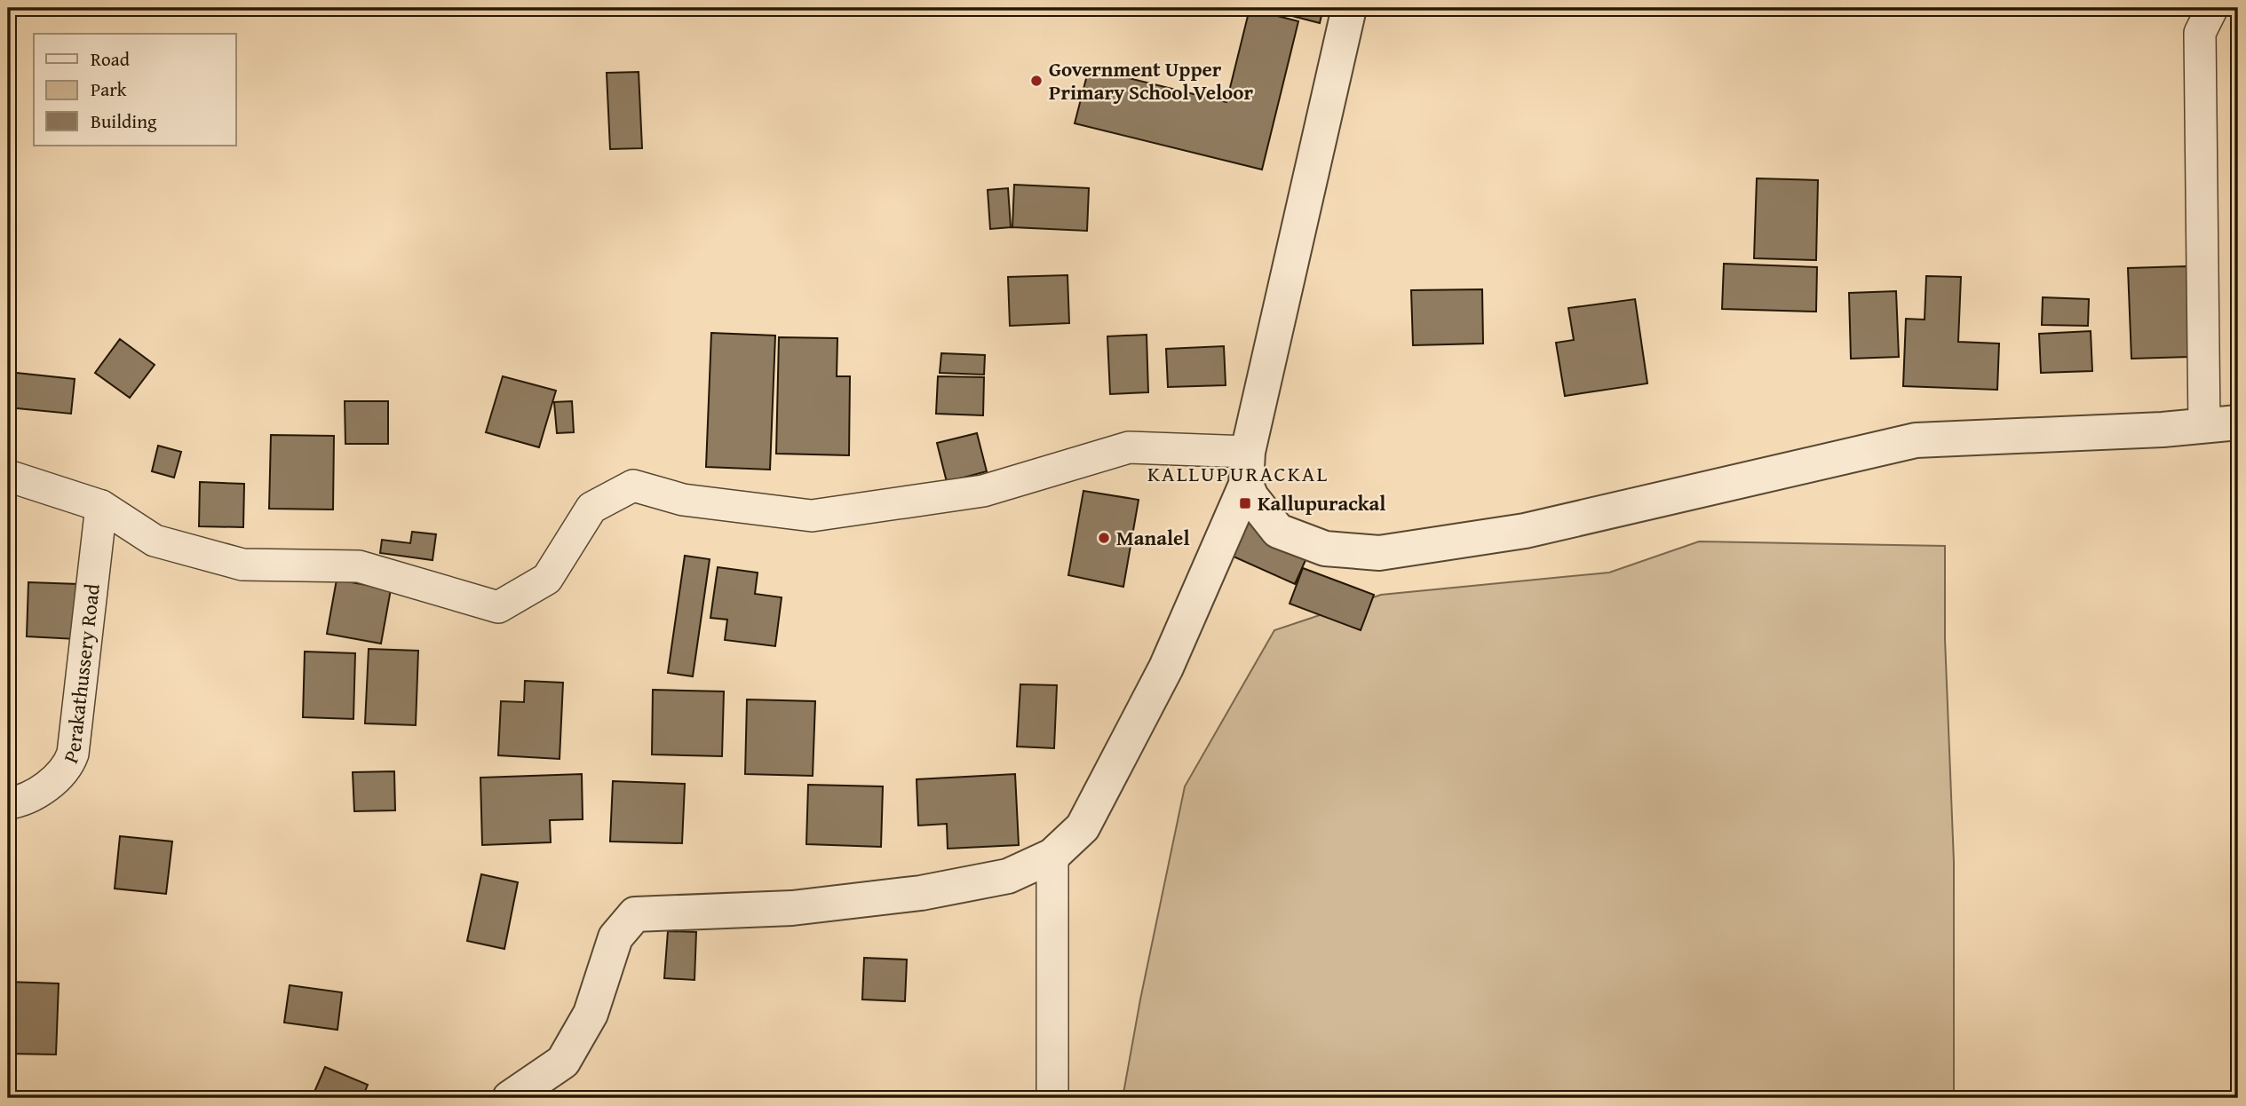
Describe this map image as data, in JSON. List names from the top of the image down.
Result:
{
  "streets": {
    "street": ["Perakathussery Road"]
  },
  "districts": ["KALLUPURACKAL"],
  "places": {
    "other": ["Government Upper Primary School Veloor", "Manalel"],
    "transit": ["Kallupurackal"]
  },
  "legend": ["Road", "Park", "Building"]
}
